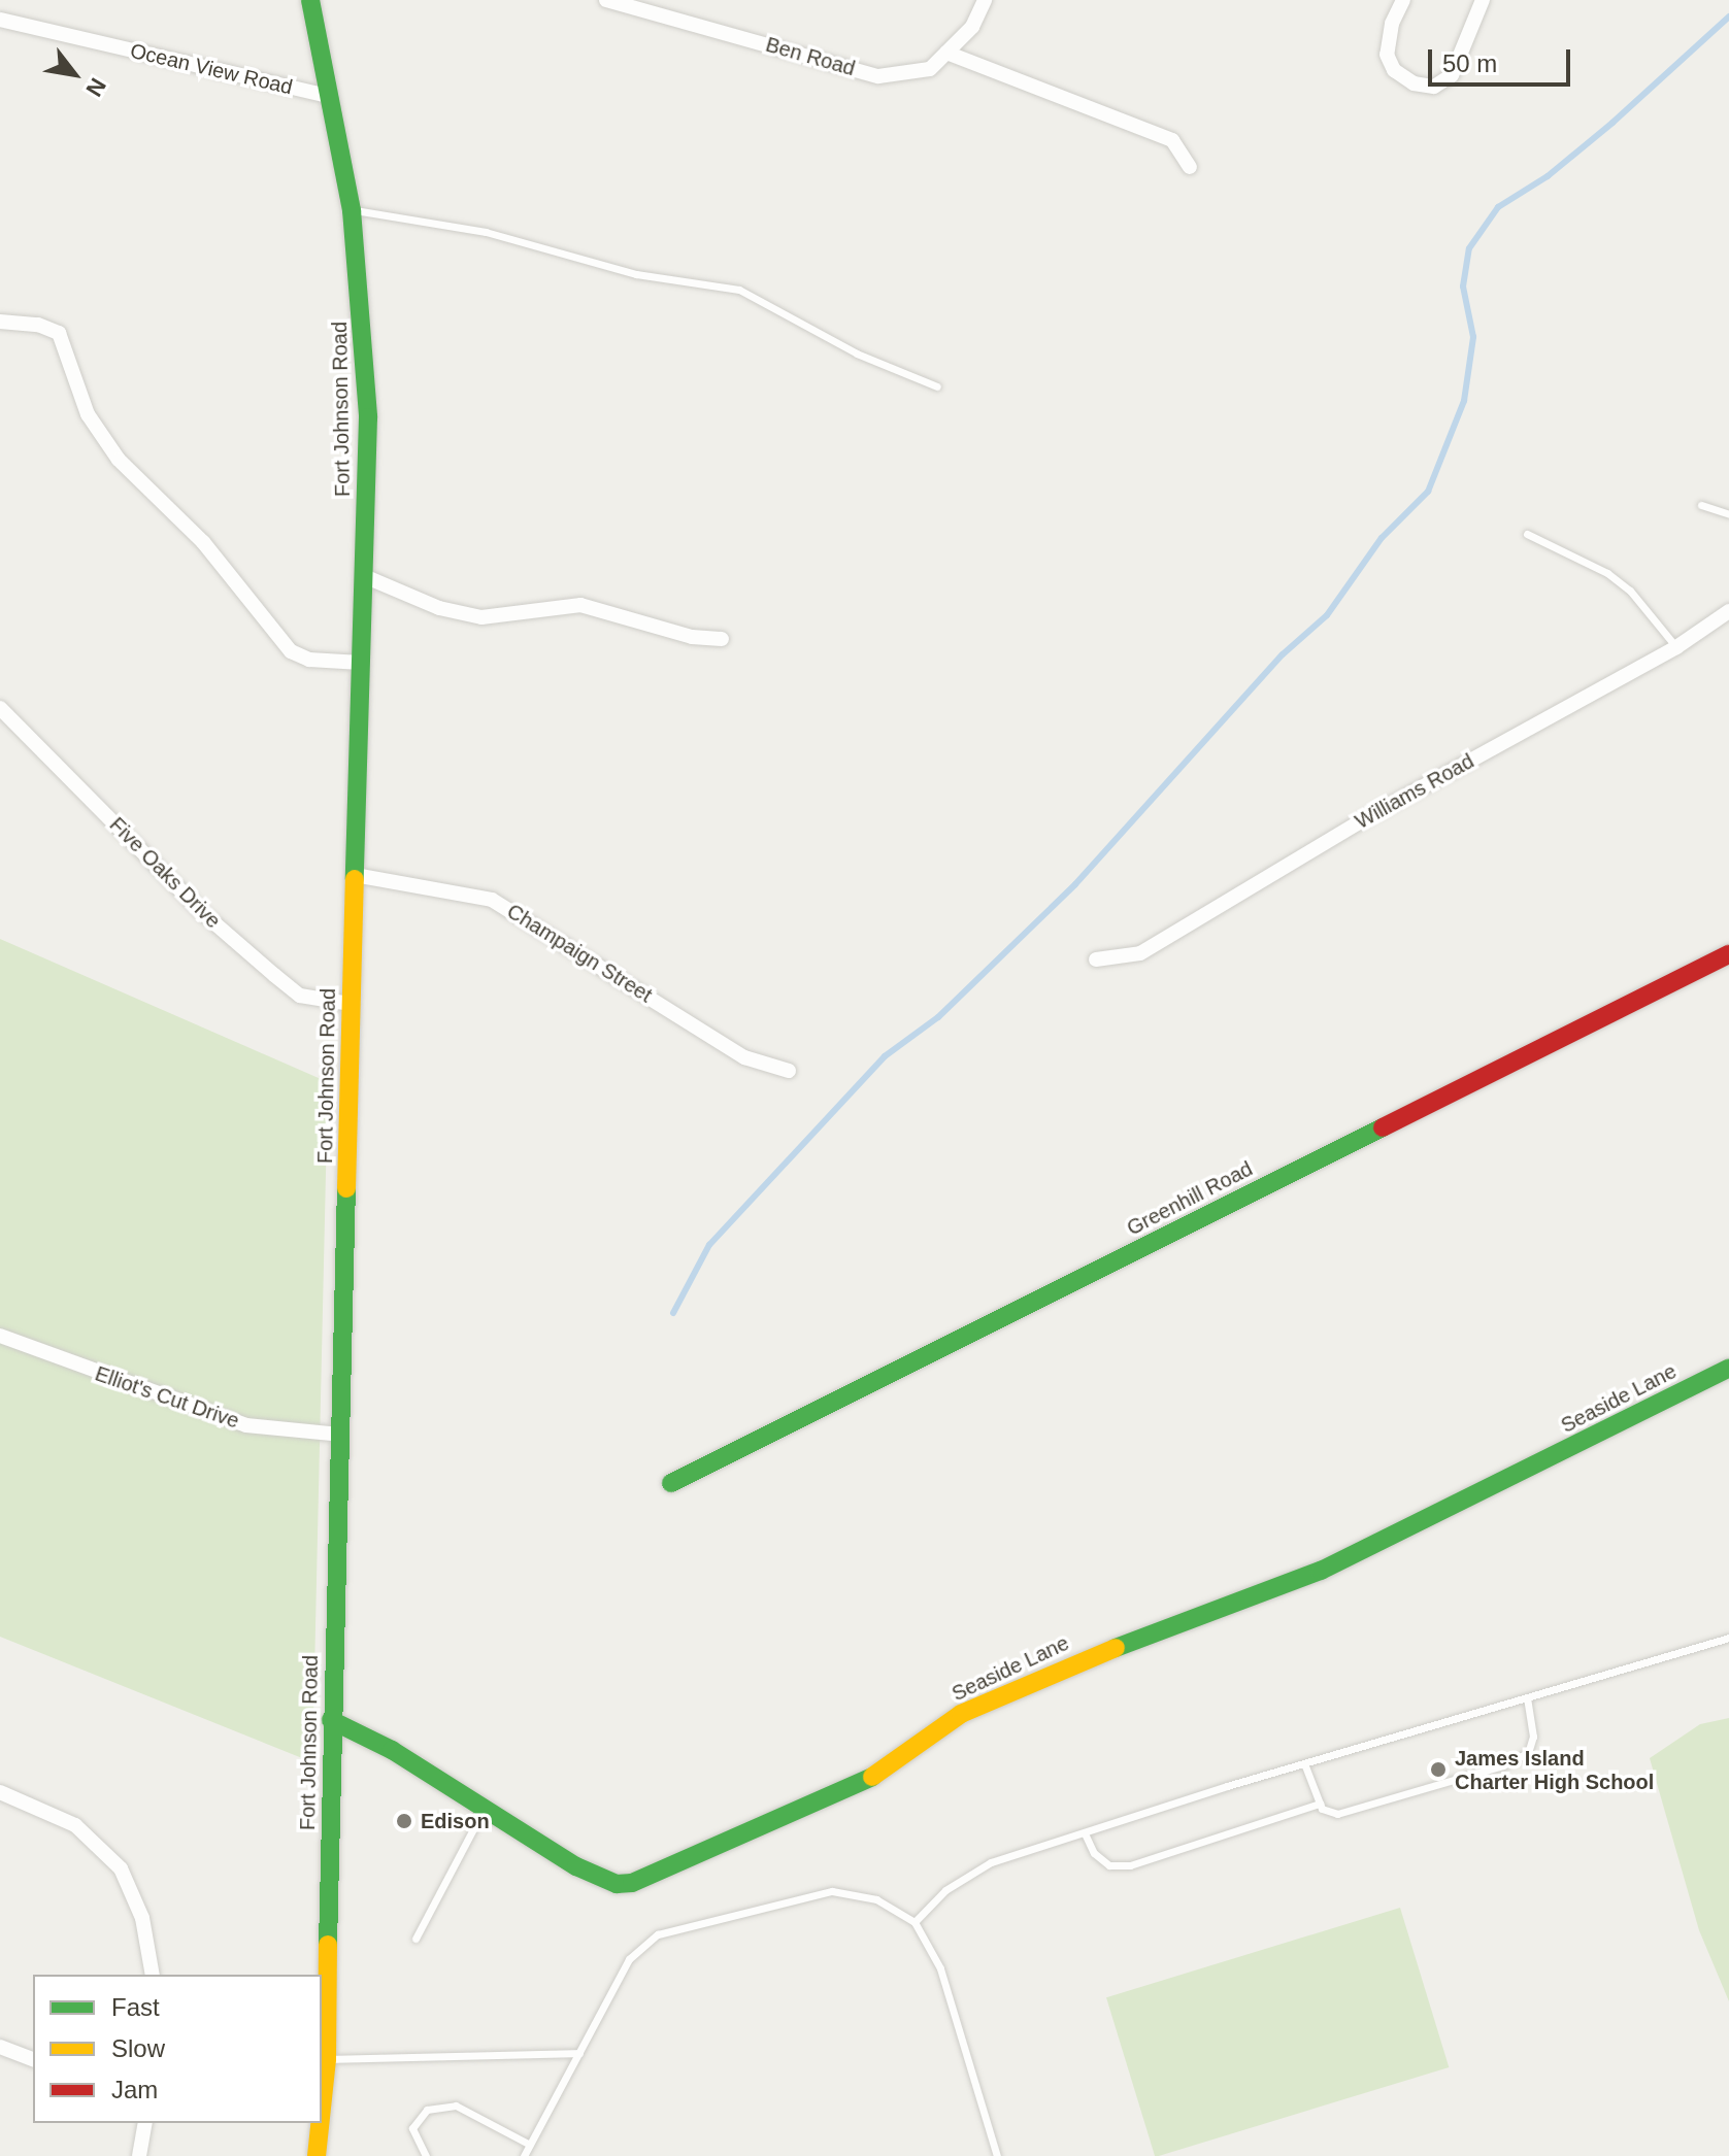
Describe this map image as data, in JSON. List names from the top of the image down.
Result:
{
  "streets": {
    "street": [
      "Ben Road",
      "Ocean View Road",
      "Fort Johnson Road",
      "Williams Road",
      "Five Oaks Drive",
      "Champaign Street",
      "Greenhill Road",
      "Elliot's Cut Drive",
      "Seaside Lane"
    ]
  },
  "crossings": [
    ["Ocean View Road", "Fort Johnson Road"],
    ["Fort Johnson Road", "Five Oaks Drive"],
    ["Fort Johnson Road", "Champaign Street"],
    ["Fort Johnson Road", "Elliot's Cut Drive"],
    ["Fort Johnson Road", "Seaside Lane"]
  ],
  "places": ["James Island Charter High School", "Edison"],
  "legend": ["Fast", "Slow", "Jam"],
  "scale_bar": "50 m",
  "north": "bottom right"
}
